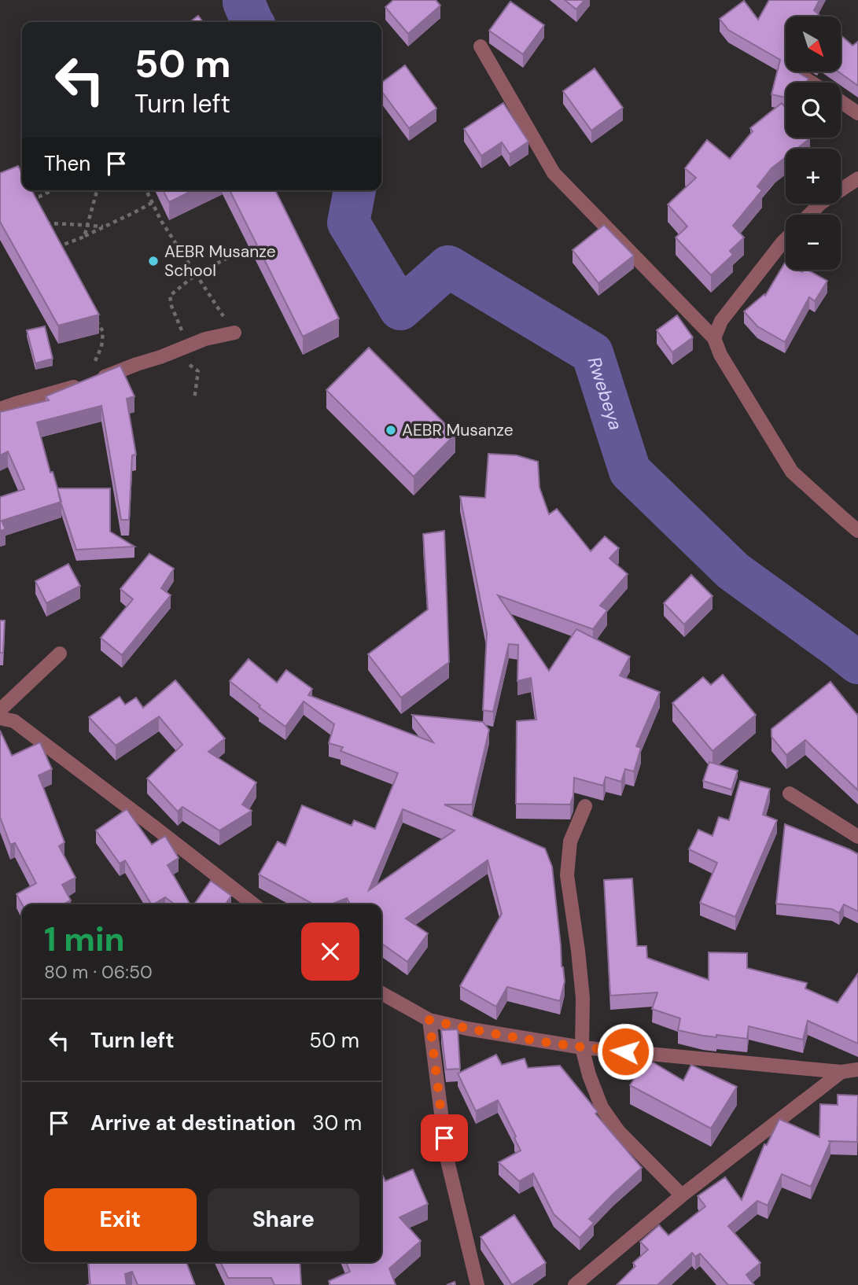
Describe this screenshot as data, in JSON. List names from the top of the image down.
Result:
{
  "water": ["Rwebeya"],
  "places": ["AEBR Musanze School", "AEBR Musanze"],
  "north": "bottom right",
  "page": {
    "map_buttons": ["+", "−"],
    "turn": ["50 m", "Turn left"],
    "then": "Then",
    "heading": ["1 min", "80 m · 06:50"],
    "list": [
      {
        "name": "Turn left",
        "value": "50 m"
      },
      {
        "name": "Arrive at destination",
        "value": "30 m"
      }
    ],
    "buttons": ["Exit", "Share"]
  }
}
